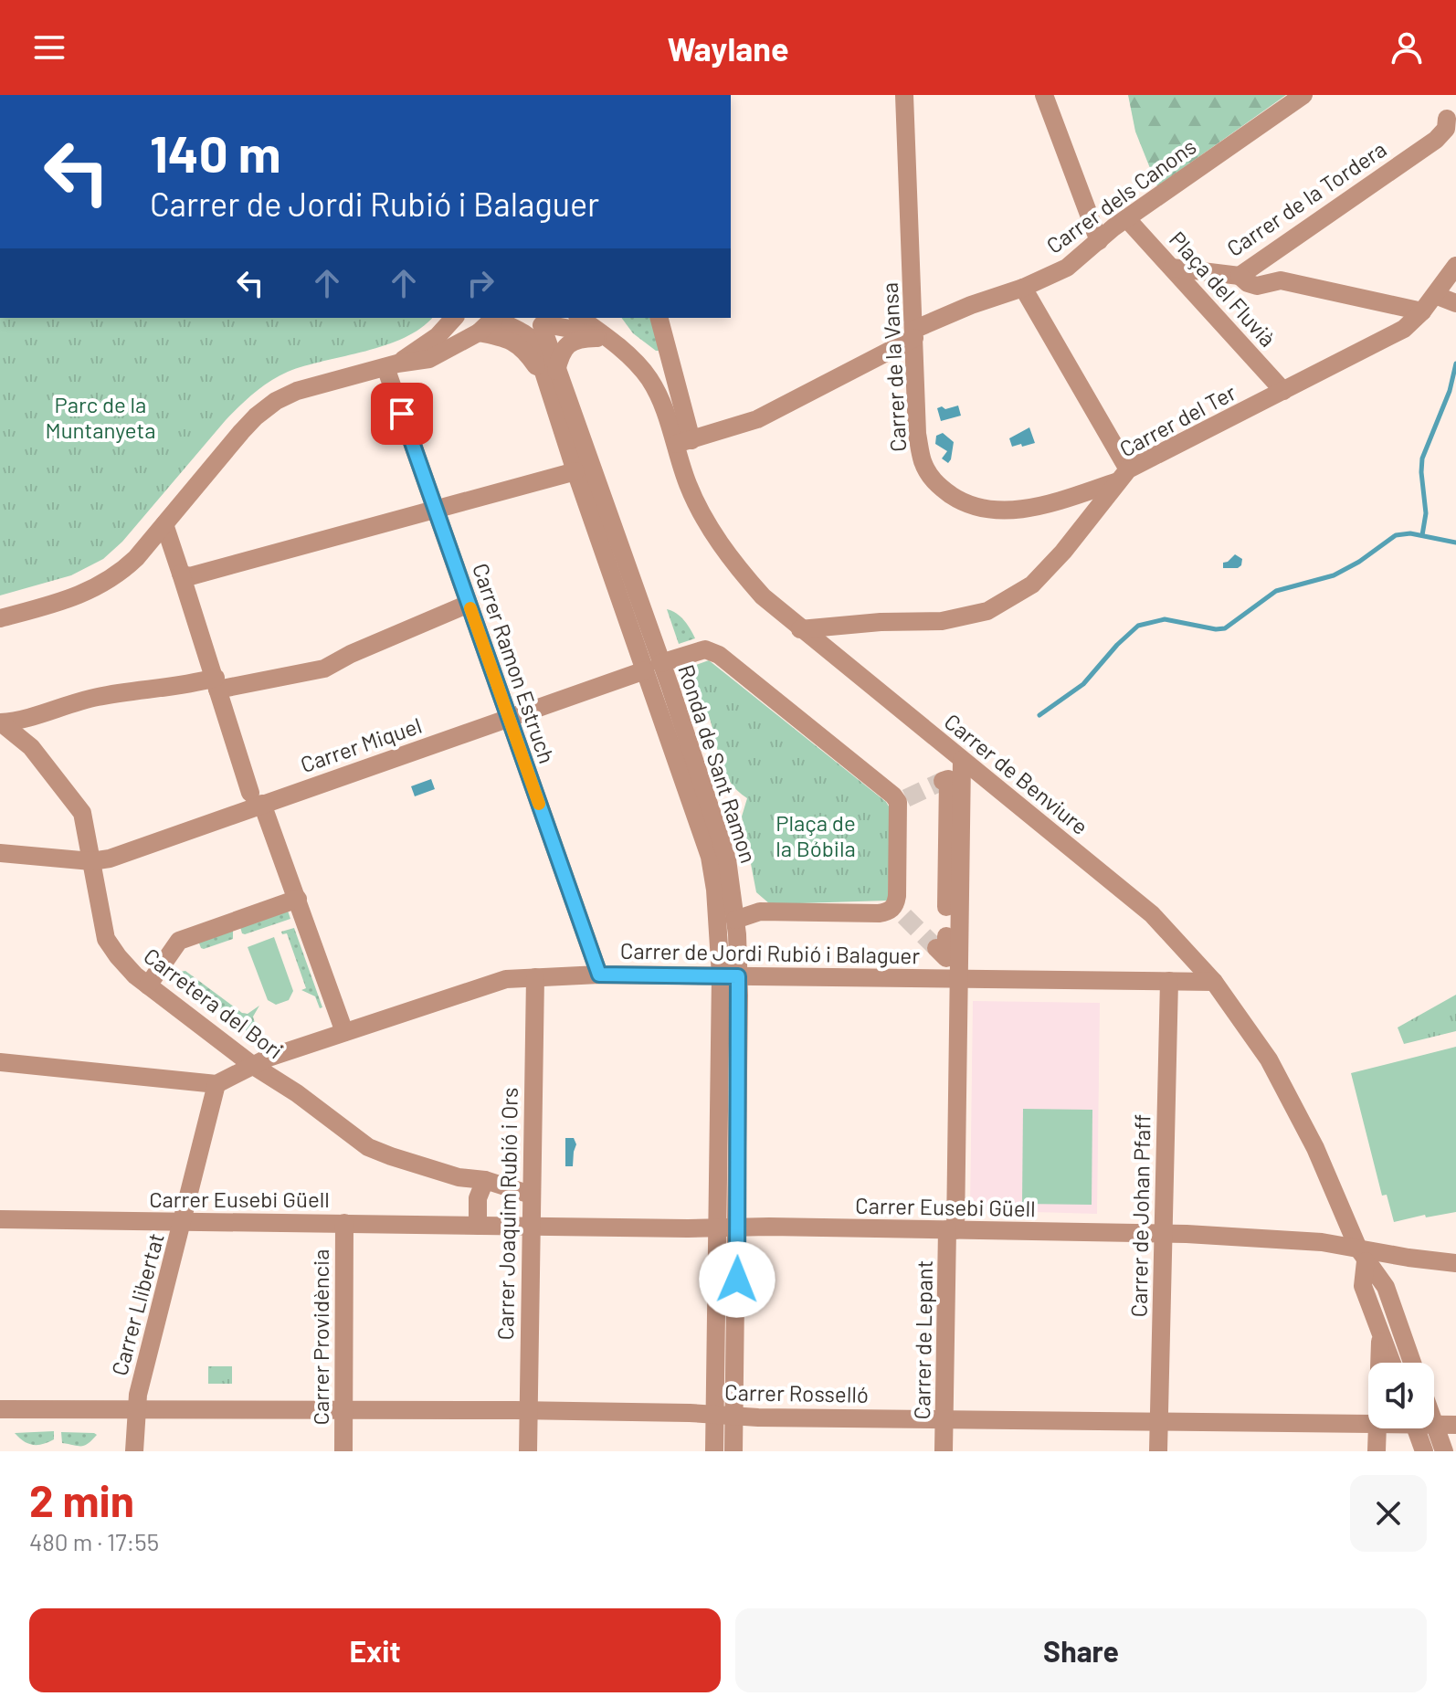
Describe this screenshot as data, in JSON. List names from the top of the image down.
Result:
{
  "streets": {
    "street": [
      "Carrer dels Canons",
      "Carrer de la Tordera",
      "Plaça del Fluvià",
      "Carrer de la Vansa",
      "Carrer del Ter",
      "Carrer Ramon Estruch",
      "Carrer Miquel",
      "Ronda de Sant Ramon",
      "Carrer de Benviure",
      "Carrer de Jordi Rubió i Balaguer",
      "Carretera del Bori",
      "Carrer Eusebi Güell",
      "Carrer Joaquim Rubió i Ors",
      "Carrer de Johan Pfaff",
      "Carrer Llibertat",
      "Carrer Providència",
      "Carrer de Lepant",
      "Carrer Rosselló"
    ]
  },
  "crossings": [
    ["Carrer dels Canons", "Plaça del Fluvià"],
    ["Carrer dels Canons", "Carrer de la Vansa"],
    ["Carrer dels Canons", "Carrer de Benviure"],
    ["Carrer de la Tordera", "Plaça del Fluvià"],
    ["Plaça del Fluvià", "Carrer del Ter"],
    ["Carrer de la Vansa", "Carrer del Ter"],
    ["Carrer del Ter", "Carrer de Benviure"],
    ["Carrer Ramon Estruch", "Carrer Miquel"],
    ["Carrer Ramon Estruch", "Carrer de Jordi Rubió i Balaguer"],
    ["Carrer Miquel", "Ronda de Sant Ramon"],
    ["Carrer Miquel", "Carretera del Bori"],
    ["Ronda de Sant Ramon", "Carrer de Benviure"],
    ["Ronda de Sant Ramon", "Carrer de Jordi Rubió i Balaguer"],
    ["Ronda de Sant Ramon", "Carrer Eusebi Güell"],
    ["Ronda de Sant Ramon", "Carrer Rosselló"],
    ["Carrer de Benviure", "Carrer de Jordi Rubió i Balaguer"],
    ["Carrer de Benviure", "Carrer Eusebi Güell"],
    ["Carrer de Benviure", "Carrer de Lepant"],
    ["Carrer de Jordi Rubió i Balaguer", "Carretera del Bori"],
    ["Carrer de Jordi Rubió i Balaguer", "Carrer Joaquim Rubió i Ors"],
    ["Carrer de Jordi Rubió i Balaguer", "Carrer de Johan Pfaff"],
    ["Carrer de Jordi Rubió i Balaguer", "Carrer Llibertat"],
    ["Carrer de Jordi Rubió i Balaguer", "Carrer de Lepant"],
    ["Carretera del Bori", "Carrer Joaquim Rubió i Ors"],
    ["Carrer Eusebi Güell", "Carrer Joaquim Rubió i Ors"],
    ["Carrer Eusebi Güell", "Carrer de Johan Pfaff"],
    ["Carrer Eusebi Güell", "Carrer Llibertat"],
    ["Carrer Eusebi Güell", "Carrer Providència"],
    ["Carrer Eusebi Güell", "Carrer de Lepant"],
    ["Carrer Joaquim Rubió i Ors", "Carrer Rosselló"],
    ["Carrer de Johan Pfaff", "Carrer Rosselló"],
    ["Carrer Llibertat", "Carrer Rosselló"],
    ["Carrer Providència", "Carrer Rosselló"],
    ["Carrer de Lepant", "Carrer Rosselló"]
  ],
  "parks": ["Parc de la Muntanyeta", "Plaça de la Bóbila"],
  "page": {
    "header": "Waylane",
    "turn": ["140 m", "Carrer de Jordi Rubió i Balaguer"],
    "heading": ["2 min", "480 m · 17:55"],
    "buttons": ["Exit", "Share"]
  }
}
